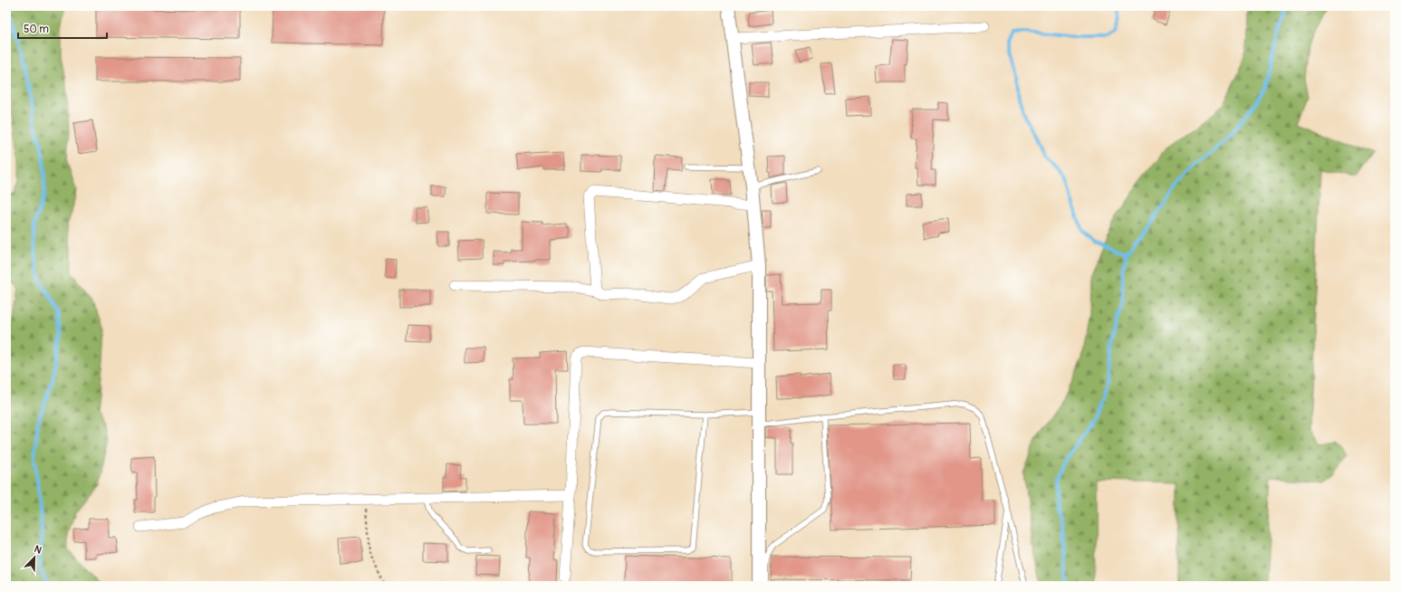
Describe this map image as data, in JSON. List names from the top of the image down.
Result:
{
  "scale_bar": "50 m",
  "north": "top right"
}
